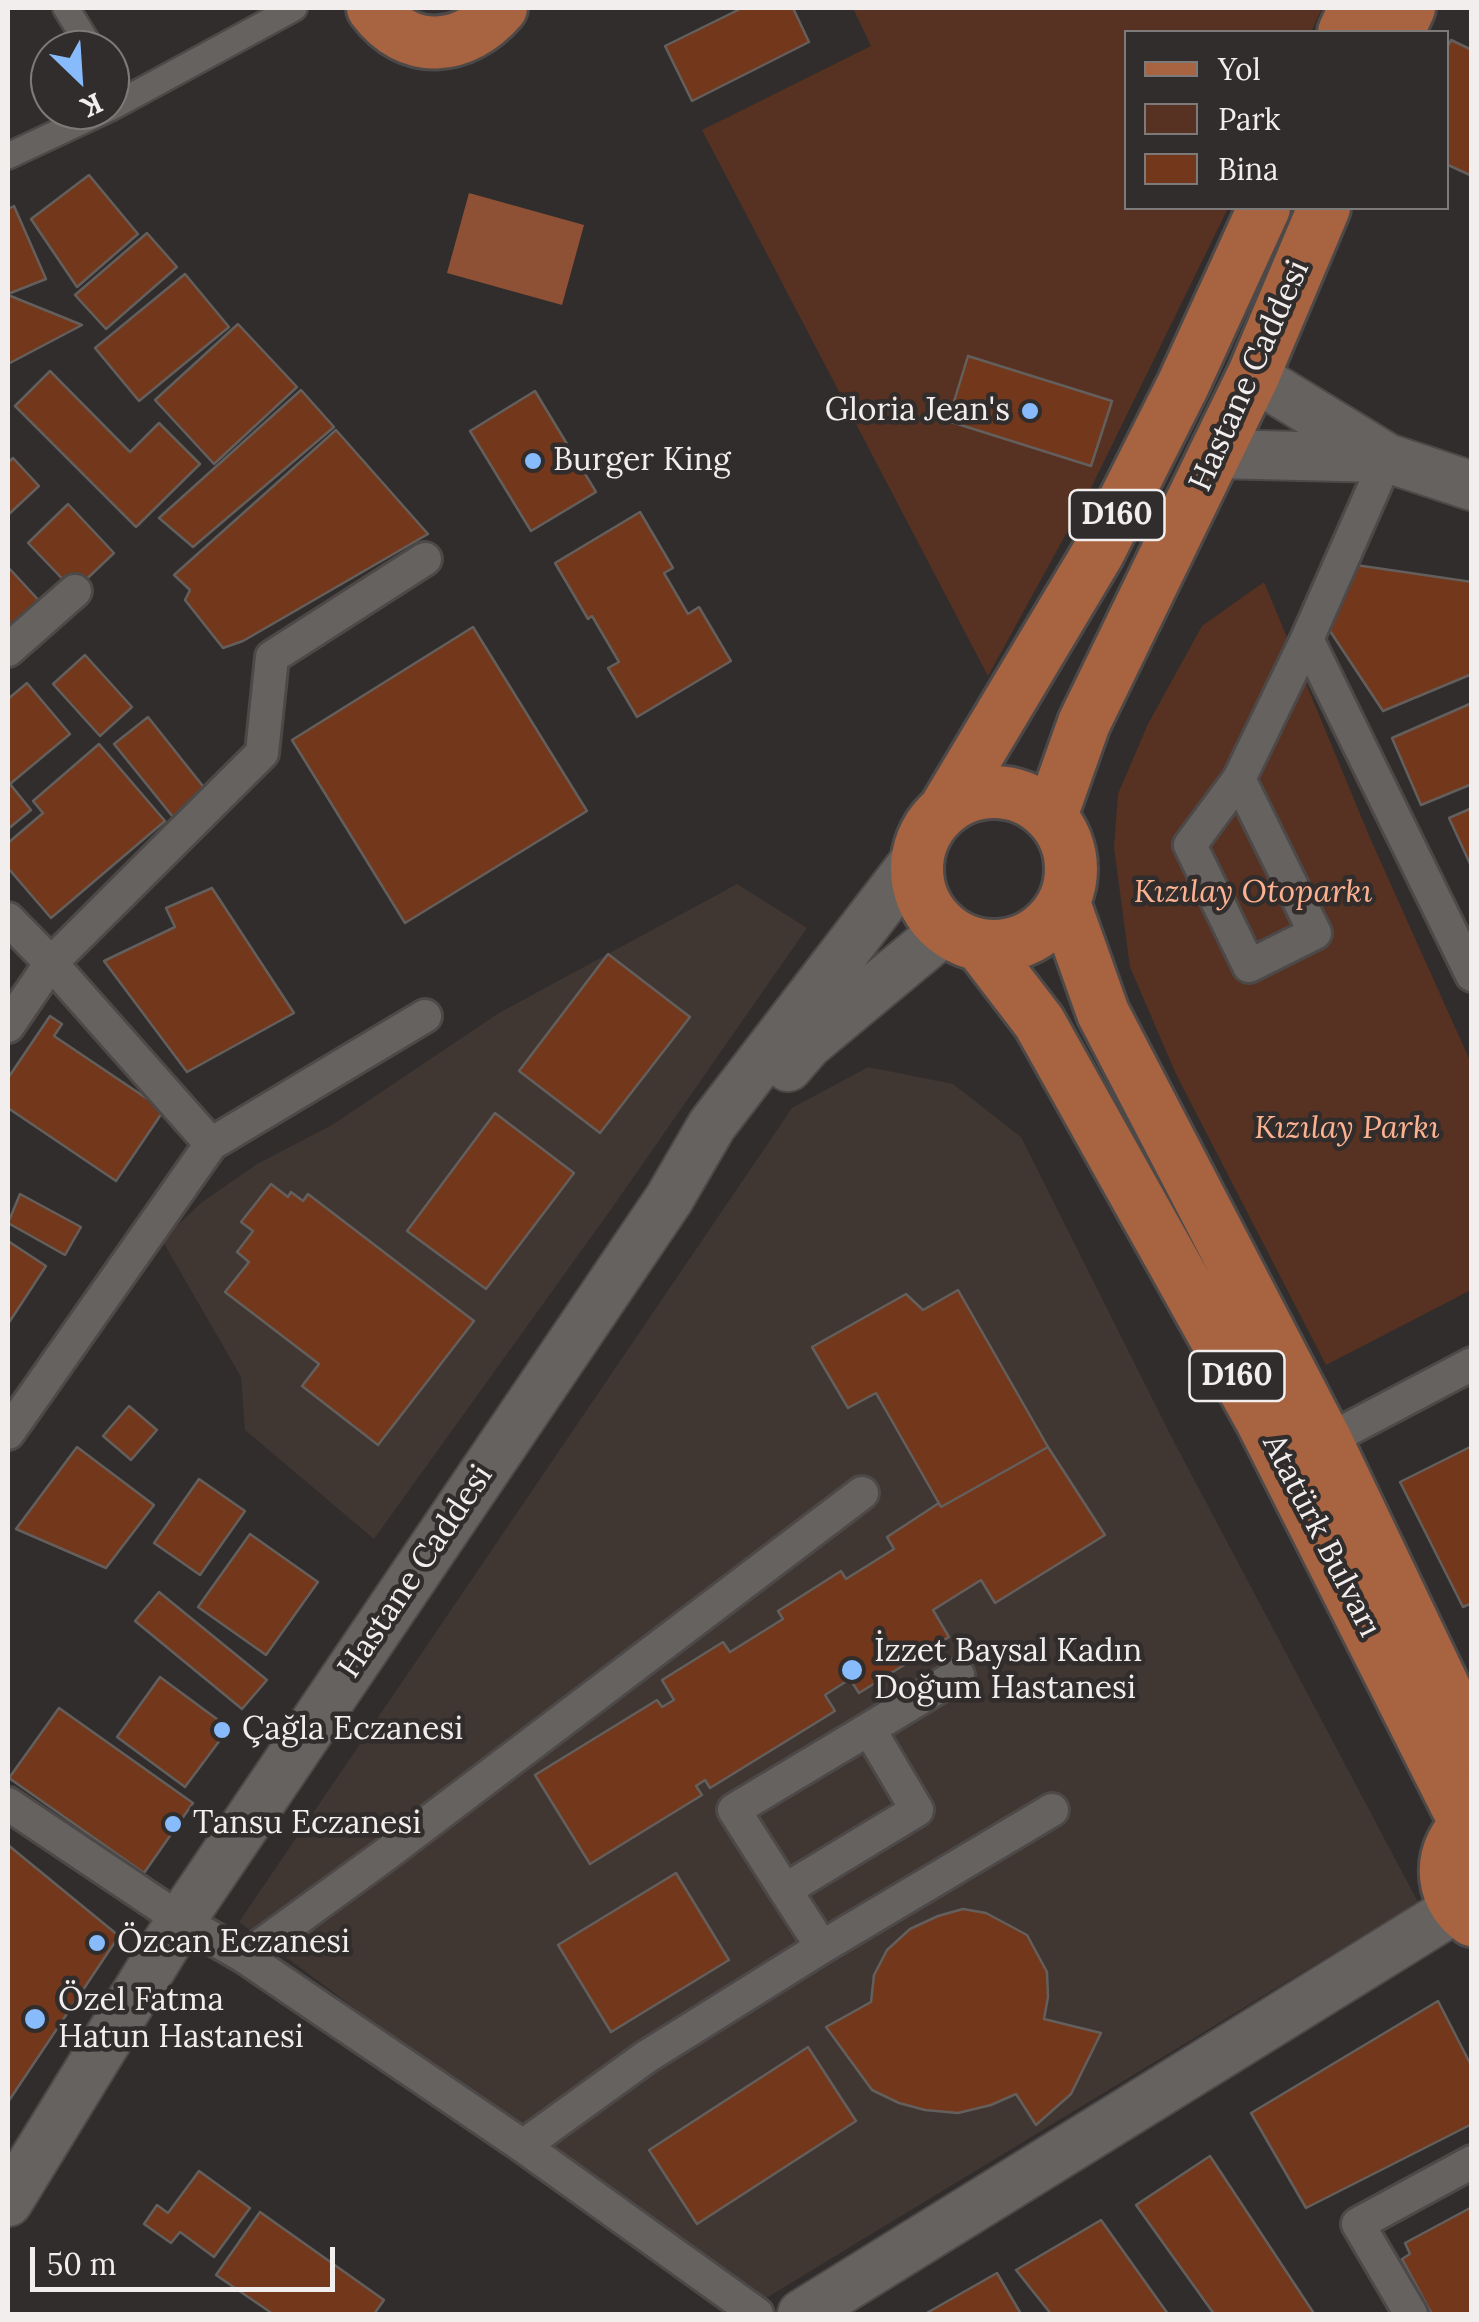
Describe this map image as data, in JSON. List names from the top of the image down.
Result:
{
  "streets": {
    "main road": ["Hastane Caddesi", "D160", "Atatürk Bulvarı"]
  },
  "crossings": [
    ["Hastane Caddesi", "D160"],
    ["Hastane Caddesi", "Atatürk Bulvarı"],
    ["D160", "Atatürk Bulvarı"]
  ],
  "parks": ["Kızılay Otoparkı", "Kızılay Parkı"],
  "places": [
    "Gloria Jean's",
    "Burger King",
    "İzzet Baysal Kadın Doğum Hastanesi",
    "Çağla Eczanesi",
    "Tansu Eczanesi",
    "Özcan Eczanesi",
    "Özel Fatma Hatun Hastanesi"
  ],
  "legend": ["Yol", "Park", "Bina"],
  "scale_bar": "50 m",
  "north": "bottom right"
}
